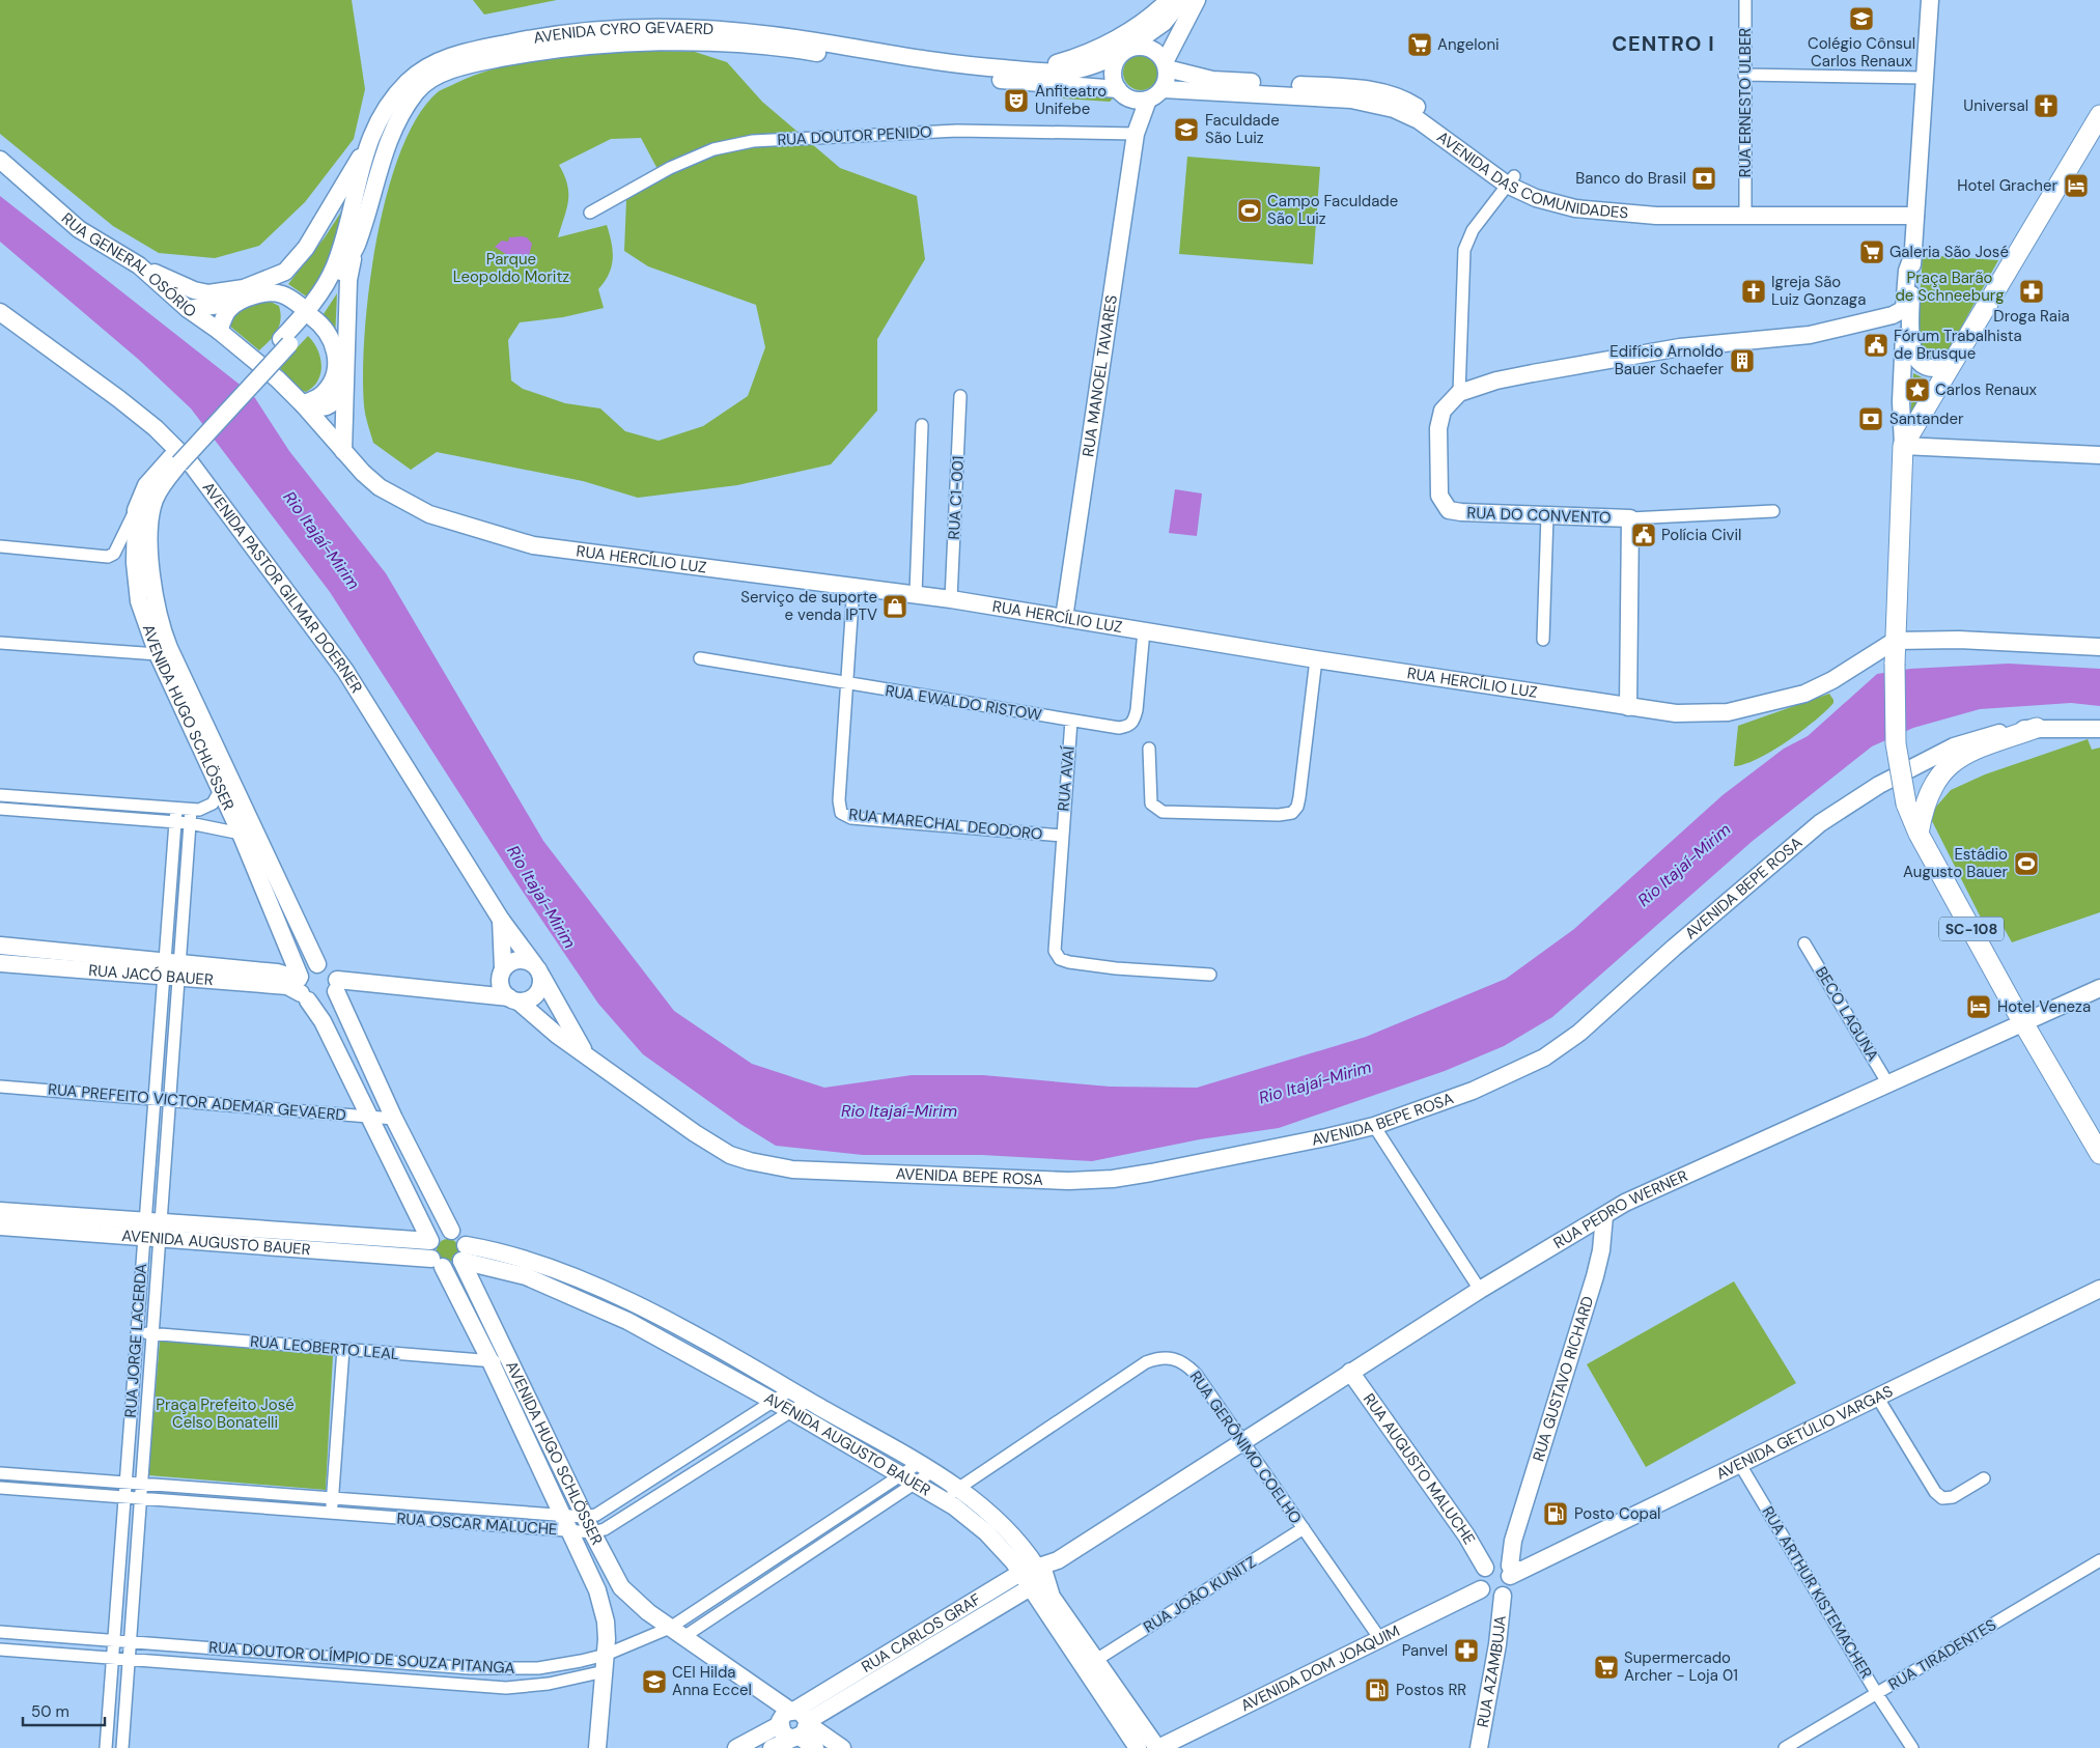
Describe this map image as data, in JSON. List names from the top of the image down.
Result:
{
  "streets": {
    "main road": [
      "AVENIDA CYRO GEVAERD",
      "AVENIDA DAS COMUNIDADES",
      "RUA GENERAL OSÓRIO",
      "RUA MANOEL TAVARES",
      "RUA DO CONVENTO",
      "RUA HERCÍLIO LUZ",
      "AVENIDA PASTOR GILMAR DOERNER",
      "AVENIDA HUGO SCHLÖSSER",
      "AVENIDA BEPE ROSA",
      "SC-108",
      "RUA JACÓ BAUER",
      "RUA PEDRO WERNER",
      "AVENIDA AUGUSTO BAUER",
      "RUA GUSTAVO RICHARD",
      "AVENIDA GETÚLIO VARGAS",
      "RUA AUGUSTO MALUCHE",
      "RUA CARLOS GRAF",
      "AVENIDA DOM JOAQUIM",
      "RUA AZAMBUJA"
    ],
    "street": [
      "RUA ERNESTO ULBER",
      "RUA DOUTOR PENIDO",
      "RUA C1-001",
      "RUA EWALDO RISTOW",
      "RUA AVAÍ",
      "RUA MARECHAL DEODORO",
      "BECO LAGUNA",
      "RUA PREFEITO VICTOR ADEMAR GEVAERD",
      "RUA JORGE LACERDA",
      "RUA LEOBERTO LEAL",
      "RUA GERÔNIMO COELHO",
      "RUA OSCAR MALUCHE",
      "RUA ARTHUR KISTEMACHER",
      "RUA JOÃO KUNITZ",
      "RUA TIRADENTES",
      "RUA DOUTOR OLÍMPIO DE SOUZA PITANGA"
    ]
  },
  "crossings": [
    ["AVENIDA CYRO GEVAERD", "AVENIDA DAS COMUNIDADES"],
    ["AVENIDA CYRO GEVAERD", "RUA MANOEL TAVARES"],
    ["AVENIDA CYRO GEVAERD", "AVENIDA HUGO SCHLÖSSER"],
    ["RUA ERNESTO ULBER", "AVENIDA DAS COMUNIDADES"],
    ["RUA DOUTOR PENIDO", "RUA MANOEL TAVARES"],
    ["AVENIDA DAS COMUNIDADES", "RUA MANOEL TAVARES"],
    ["RUA GENERAL OSÓRIO", "RUA HERCÍLIO LUZ"],
    ["RUA MANOEL TAVARES", "RUA HERCÍLIO LUZ"],
    ["RUA C1-001", "RUA HERCÍLIO LUZ"],
    ["RUA DO CONVENTO", "RUA HERCÍLIO LUZ"],
    ["RUA HERCÍLIO LUZ", "RUA EWALDO RISTOW"],
    ["RUA HERCÍLIO LUZ", "RUA MARECHAL DEODORO"],
    ["RUA HERCÍLIO LUZ", "SC-108"],
    ["AVENIDA PASTOR GILMAR DOERNER", "AVENIDA BEPE ROSA"],
    ["RUA EWALDO RISTOW", "RUA AVAÍ"],
    ["RUA EWALDO RISTOW", "RUA MARECHAL DEODORO"],
    ["AVENIDA HUGO SCHLÖSSER", "RUA JACÓ BAUER"],
    ["AVENIDA HUGO SCHLÖSSER", "RUA PREFEITO VICTOR ADEMAR GEVAERD"],
    ["AVENIDA HUGO SCHLÖSSER", "AVENIDA AUGUSTO BAUER"],
    ["AVENIDA HUGO SCHLÖSSER", "RUA LEOBERTO LEAL"],
    ["AVENIDA HUGO SCHLÖSSER", "RUA OSCAR MALUCHE"],
    ["AVENIDA HUGO SCHLÖSSER", "RUA CARLOS GRAF"],
    ["AVENIDA HUGO SCHLÖSSER", "RUA DOUTOR OLÍMPIO DE SOUZA PITANGA"],
    ["RUA AVAÍ", "RUA MARECHAL DEODORO"],
    ["SC-108", "RUA PEDRO WERNER"],
    ["RUA JACÓ BAUER", "RUA JORGE LACERDA"],
    ["BECO LAGUNA", "RUA PEDRO WERNER"],
    ["RUA PREFEITO VICTOR ADEMAR GEVAERD", "RUA JORGE LACERDA"],
    ["RUA PEDRO WERNER", "RUA GUSTAVO RICHARD"],
    ["RUA PEDRO WERNER", "RUA GERÔNIMO COELHO"],
    ["RUA PEDRO WERNER", "RUA AUGUSTO MALUCHE"],
    ["RUA PEDRO WERNER", "RUA CARLOS GRAF"],
    ["AVENIDA AUGUSTO BAUER", "RUA JORGE LACERDA"],
    ["AVENIDA AUGUSTO BAUER", "RUA GERÔNIMO COELHO"],
    ["AVENIDA AUGUSTO BAUER", "RUA OSCAR MALUCHE"],
    ["AVENIDA AUGUSTO BAUER", "RUA JOÃO KUNITZ"],
    ["AVENIDA AUGUSTO BAUER", "RUA CARLOS GRAF"],
    ["AVENIDA AUGUSTO BAUER", "RUA DOUTOR OLÍMPIO DE SOUZA PITANGA"],
    ["AVENIDA AUGUSTO BAUER", "AVENIDA DOM JOAQUIM"],
    ["RUA JORGE LACERDA", "RUA LEOBERTO LEAL"],
    ["RUA JORGE LACERDA", "RUA OSCAR MALUCHE"],
    ["RUA JORGE LACERDA", "RUA DOUTOR OLÍMPIO DE SOUZA PITANGA"],
    ["RUA GUSTAVO RICHARD", "AVENIDA GETÚLIO VARGAS"],
    ["RUA GUSTAVO RICHARD", "RUA AUGUSTO MALUCHE"],
    ["RUA GUSTAVO RICHARD", "RUA AZAMBUJA"],
    ["AVENIDA GETÚLIO VARGAS", "RUA AUGUSTO MALUCHE"],
    ["AVENIDA GETÚLIO VARGAS", "RUA ARTHUR KISTEMACHER"],
    ["AVENIDA GETÚLIO VARGAS", "RUA AZAMBUJA"],
    ["RUA GERÔNIMO COELHO", "RUA JOÃO KUNITZ"],
    ["RUA GERÔNIMO COELHO", "RUA CARLOS GRAF"],
    ["RUA GERÔNIMO COELHO", "AVENIDA DOM JOAQUIM"],
    ["RUA AUGUSTO MALUCHE", "RUA AZAMBUJA"],
    ["RUA ARTHUR KISTEMACHER", "RUA TIRADENTES"]
  ],
  "districts": ["CENTRO I"],
  "water": ["Rio Itajaí-Mirim"],
  "parks": ["Parque Leopoldo Moritz", "Praça Barão de Schneeburg", "Praça Prefeito José Celso Bonatelli"],
  "places": {
    "school or university": ["Colégio Cônsul Carlos Renaux", "Faculdade São Luiz", "CEI Hilda Anna Eccel"],
    "supermarket": ["Angeloni", "Galeria São José", "Supermercado Archer - Loja 01"],
    "theatre": ["Anfiteatro Unifebe"],
    "church": ["Universal", "Igreja São Luiz Gonzaga"],
    "bank": ["Banco do Brasil", "Santander"],
    "hotel": ["Hotel Gracher", "Hotel Veneza"],
    "sports": ["Campo Faculdade São Luiz", "Estádio Augusto Bauer"],
    "pharmacy": ["Droga Raia", "Panvel"],
    "public building": ["Fórum Trabalhista de Brusque", "Polícia Civil"],
    "building": ["Edifício Arnoldo Bauer Schaefer"],
    "place": ["Carlos Renaux"],
    "shop": ["Serviço de suporte e venda IPTV"],
    "fuel station": ["Posto Copal", "Postos RR"]
  },
  "scale_bar": "50 m"
}
